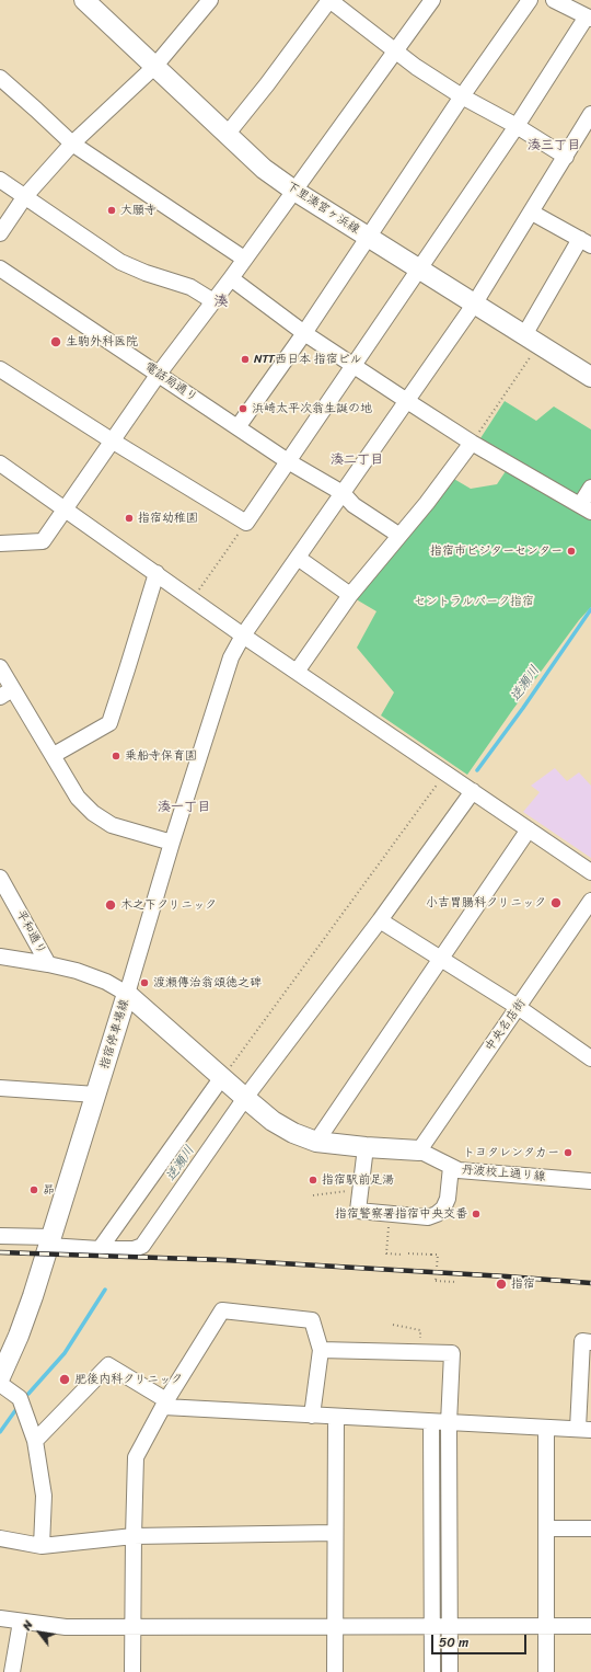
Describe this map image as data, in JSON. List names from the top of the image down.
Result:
{
  "streets": {
    "main road": ["下里湊宮ヶ浜線", "指宿停車場線"],
    "street": [
      "電話局通り",
      "平和通り",
      "中央名店街",
      "丹波校上通り線"
    ]
  },
  "crossings": [
    ["中央名店街", "指宿停車場線"],
    ["中央名店街", "丹波校上通り線"],
    ["指宿停車場線", "丹波校上通り線"]
  ],
  "districts": [
    "湊三丁目",
    "湊",
    "湊二丁目",
    "湊一丁目"
  ],
  "water": ["逆瀬川"],
  "parks": ["セントラルパーク指宿"],
  "places": [
    "大願寺",
    "生駒外科医院",
    "NTT西日本 指宿ビル",
    "浜崎太平次翁生誕の地",
    "指宿幼稚園",
    "指宿市ビジターセンター",
    "乗船寺保育園",
    "小吉胃腸科クリニック",
    "木之下クリニック",
    "渡瀬傳治翁頌徳之碑",
    "トヨタレンタカー",
    "指宿駅前足湯",
    "昴",
    "指宿警察署指宿中央交番",
    "指宿",
    "肥後内科クリニック"
  ],
  "scale_bar": "50 m",
  "north": "top left"
}
